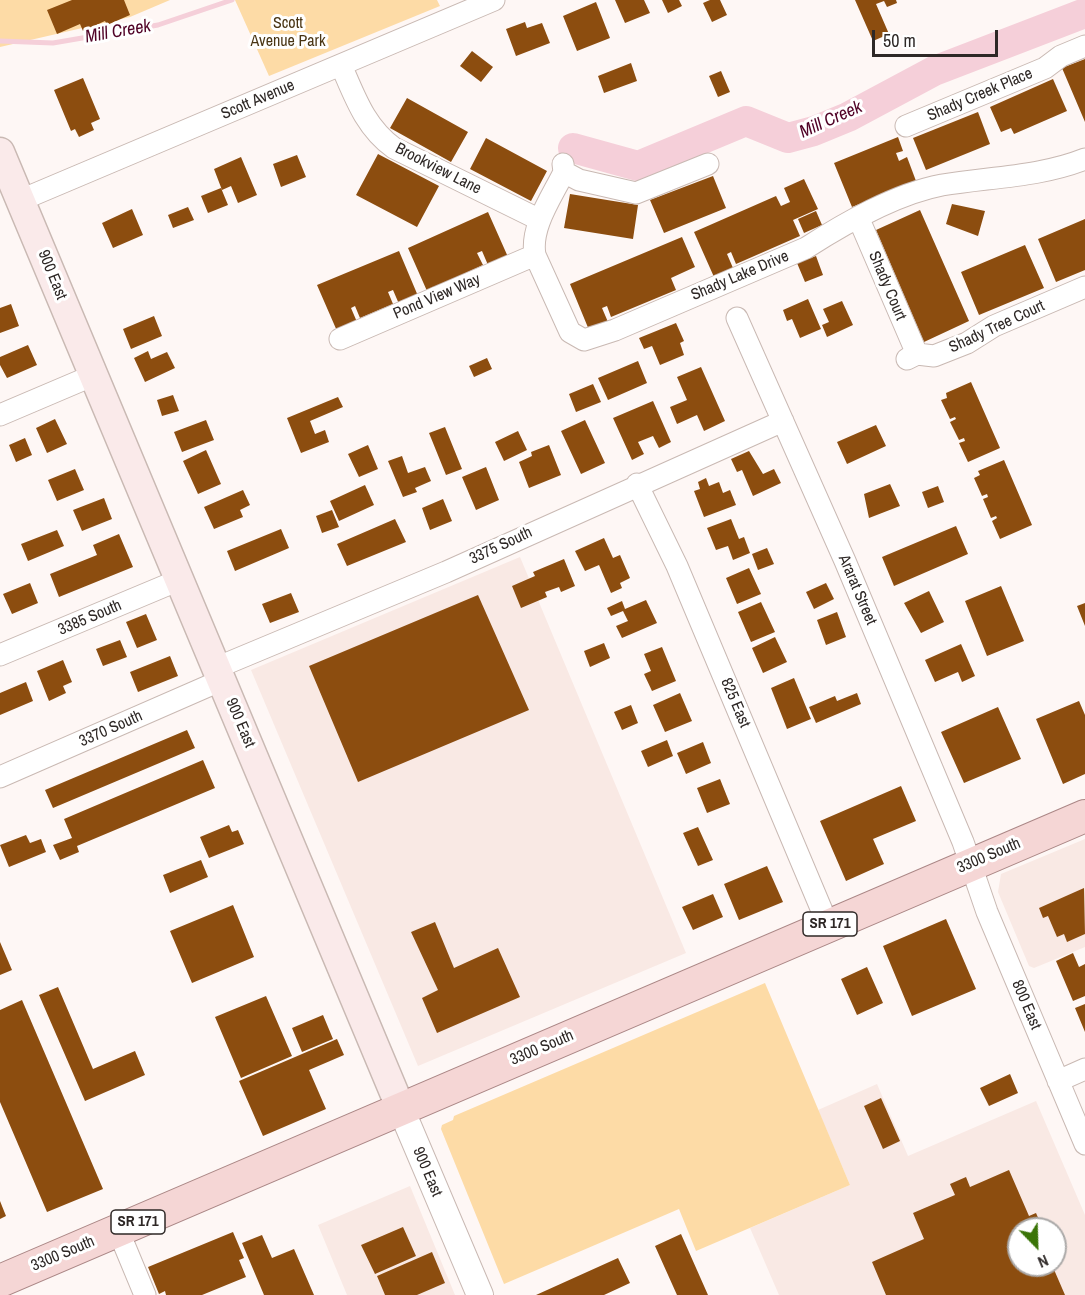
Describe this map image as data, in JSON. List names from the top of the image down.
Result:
{
  "streets": {
    "main road": ["900 East", "3300 South", "SR 171"],
    "street": [
      "Shady Creek Place",
      "Scott Avenue",
      "Brookview Lane",
      "Shady Lake Drive",
      "Shady Court",
      "Pond View Way",
      "Shady Tree Court",
      "3375 South",
      "Ararat Street",
      "3385 South",
      "825 East",
      "3370 South",
      "800 East"
    ]
  },
  "crossings": [
    ["Scott Avenue", "Brookview Lane"],
    ["Scott Avenue", "900 East"],
    ["900 East", "3375 South"],
    ["900 East", "3385 South"],
    ["900 East", "3370 South"],
    ["900 East", "3300 South"],
    ["Shady Lake Drive", "Shady Court"],
    ["Shady Lake Drive", "Pond View Way"],
    ["Shady Court", "Shady Tree Court"],
    ["3375 South", "Ararat Street"],
    ["3375 South", "825 East"],
    ["3375 South", "3370 South"],
    ["Ararat Street", "3300 South"],
    ["Ararat Street", "800 East"],
    ["825 East", "3300 South"],
    ["3300 South", "800 East"]
  ],
  "water": ["Mill Creek"],
  "parks": ["Scott Avenue Park"],
  "scale_bar": "50 m",
  "north": "bottom right"
}
